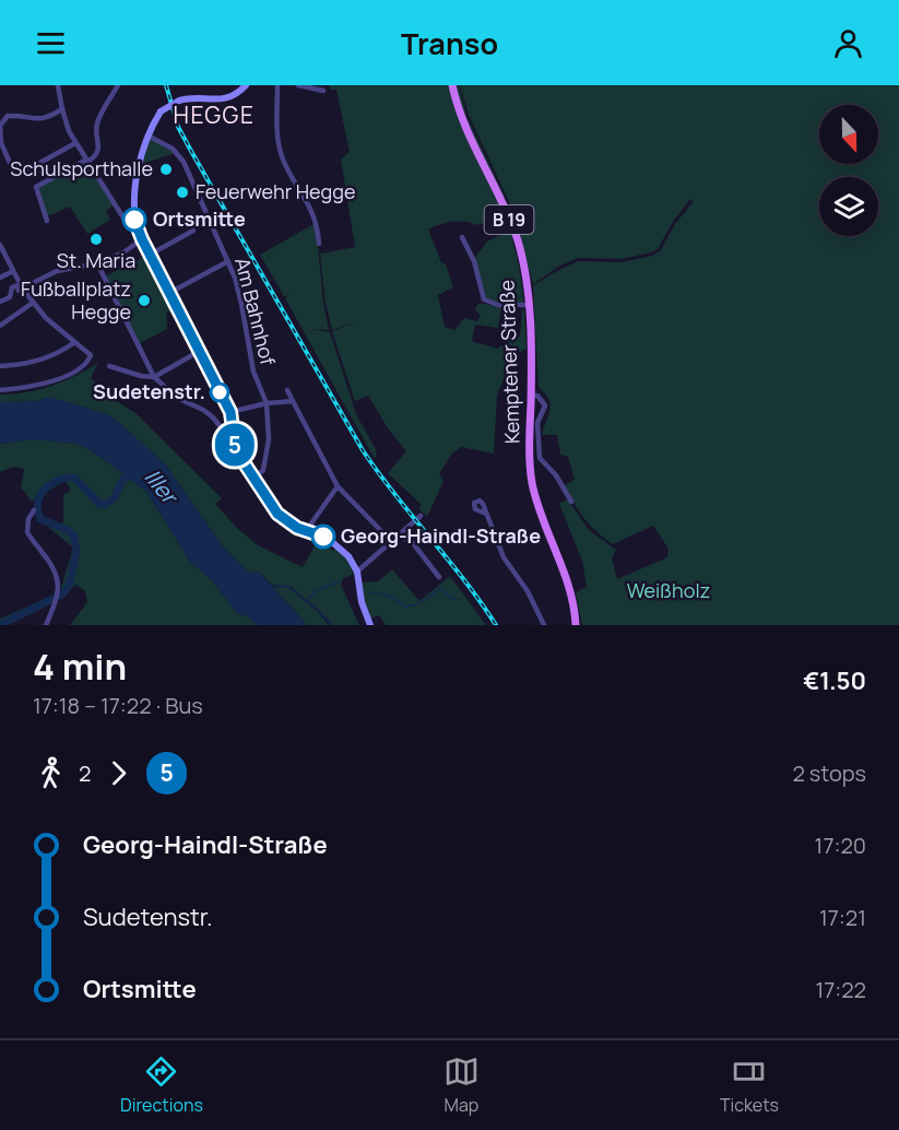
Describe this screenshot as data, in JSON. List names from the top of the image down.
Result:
{
  "streets": {
    "main road": ["B 19", "Kemptener Straße"],
    "street": ["Am Bahnhof"]
  },
  "districts": ["HEGGE"],
  "water": ["Iller"],
  "parks": ["Weißholz"],
  "places": [
    "Schulsporthalle",
    "Feuerwehr Hegge",
    "Ortsmitte",
    "St. Maria",
    "Fußballplatz Hegge",
    "Sudetenstr.",
    "Georg-Haindl-Straße"
  ],
  "lines": ["bus line 5"],
  "north": "bottom",
  "page": {
    "header": "Transo",
    "on_map": "5",
    "heading": ["4 min", "17:18 – 17:22 · Bus", "€1.50"],
    "legs": ["2", "5", "2 stops"],
    "list": [
      {
        "name": "Georg-Haindl-Straße",
        "value": "17:20"
      },
      {
        "name": "Sudetenstr.",
        "value": "17:21"
      },
      {
        "name": "Ortsmitte",
        "value": "17:22"
      }
    ],
    "tabs": ["Directions", "Map", "Tickets"]
  }
}
